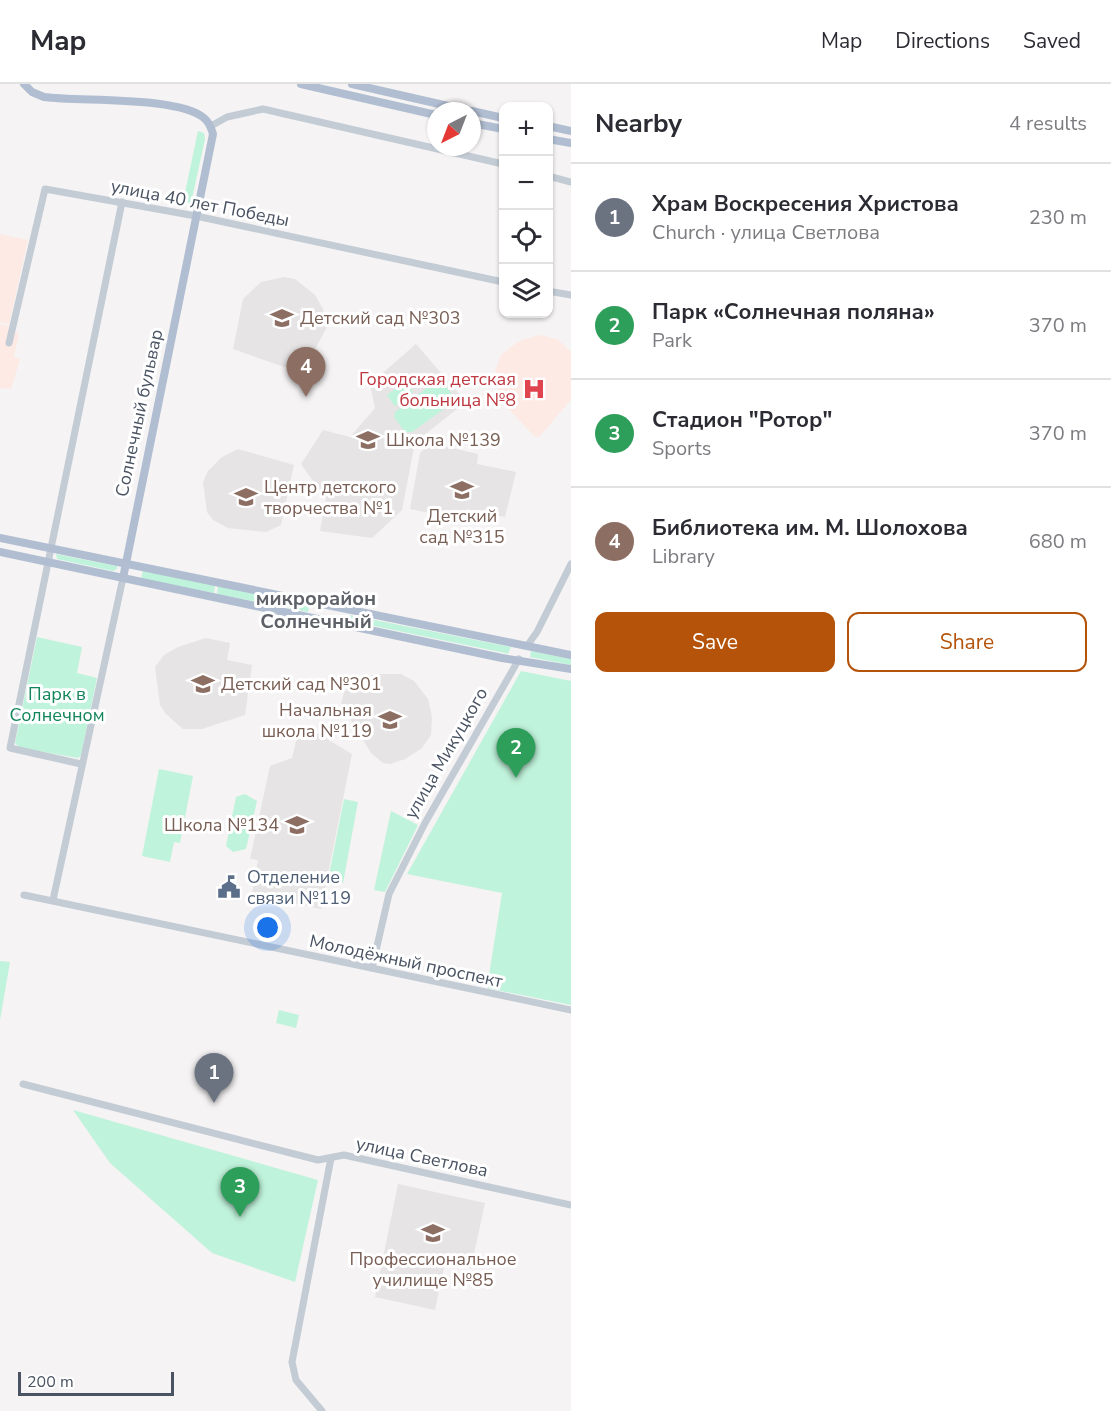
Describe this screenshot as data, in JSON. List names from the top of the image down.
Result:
{
  "streets": {
    "main road": ["Солнечный бульвар", "улица Микуцкого"],
    "street": ["улица 40 лет Победы", "Молодёжный проспект", "улица Светлова"]
  },
  "crossings": [
    ["улица 40 лет Победы", "Солнечный бульвар"],
    ["Солнечный бульвар", "Молодёжный проспект"],
    ["улица Микуцкого", "Молодёжный проспект"]
  ],
  "districts": ["микрорайон Солнечный"],
  "parks": ["Парк в Солнечном"],
  "places": {
    "school or university": [
      "Детский сад №303",
      "Школа №139",
      "Детский сад №315",
      "Центр детского творчества №1",
      "Детский сад №301",
      "Начальная школа №119",
      "Школа №134",
      "Профессиональное училище №85"
    ],
    "hospital": ["Городская детская больница №8"],
    "public building": ["Отделение связи №119"]
  },
  "scale_bar": "200 m",
  "north": "bottom left",
  "page": {
    "header": "Map",
    "nav": ["Map", "Directions", "Saved"],
    "heading": ["Nearby", "4 results"],
    "map_buttons": ["+", "−"],
    "list": [
      {
        "mark": "1",
        "name": "Храм Воскресения Христова",
        "note": "Church · улица Светлова",
        "value": "230 m"
      },
      {
        "mark": "2",
        "name": "Парк «Солнечная поляна»",
        "note": "Park",
        "value": "370 m"
      },
      {
        "mark": "3",
        "name": "Стадион \"Ротор\"",
        "note": "Sports",
        "value": "370 m"
      },
      {
        "mark": "4",
        "name": "Библиотека им. М. Шолохова",
        "note": "Library",
        "value": "680 m"
      }
    ],
    "pins": [
      "4",
      "2",
      "1",
      "3"
    ],
    "buttons": ["Save", "Share"],
    "scale": "200 m"
  }
}
